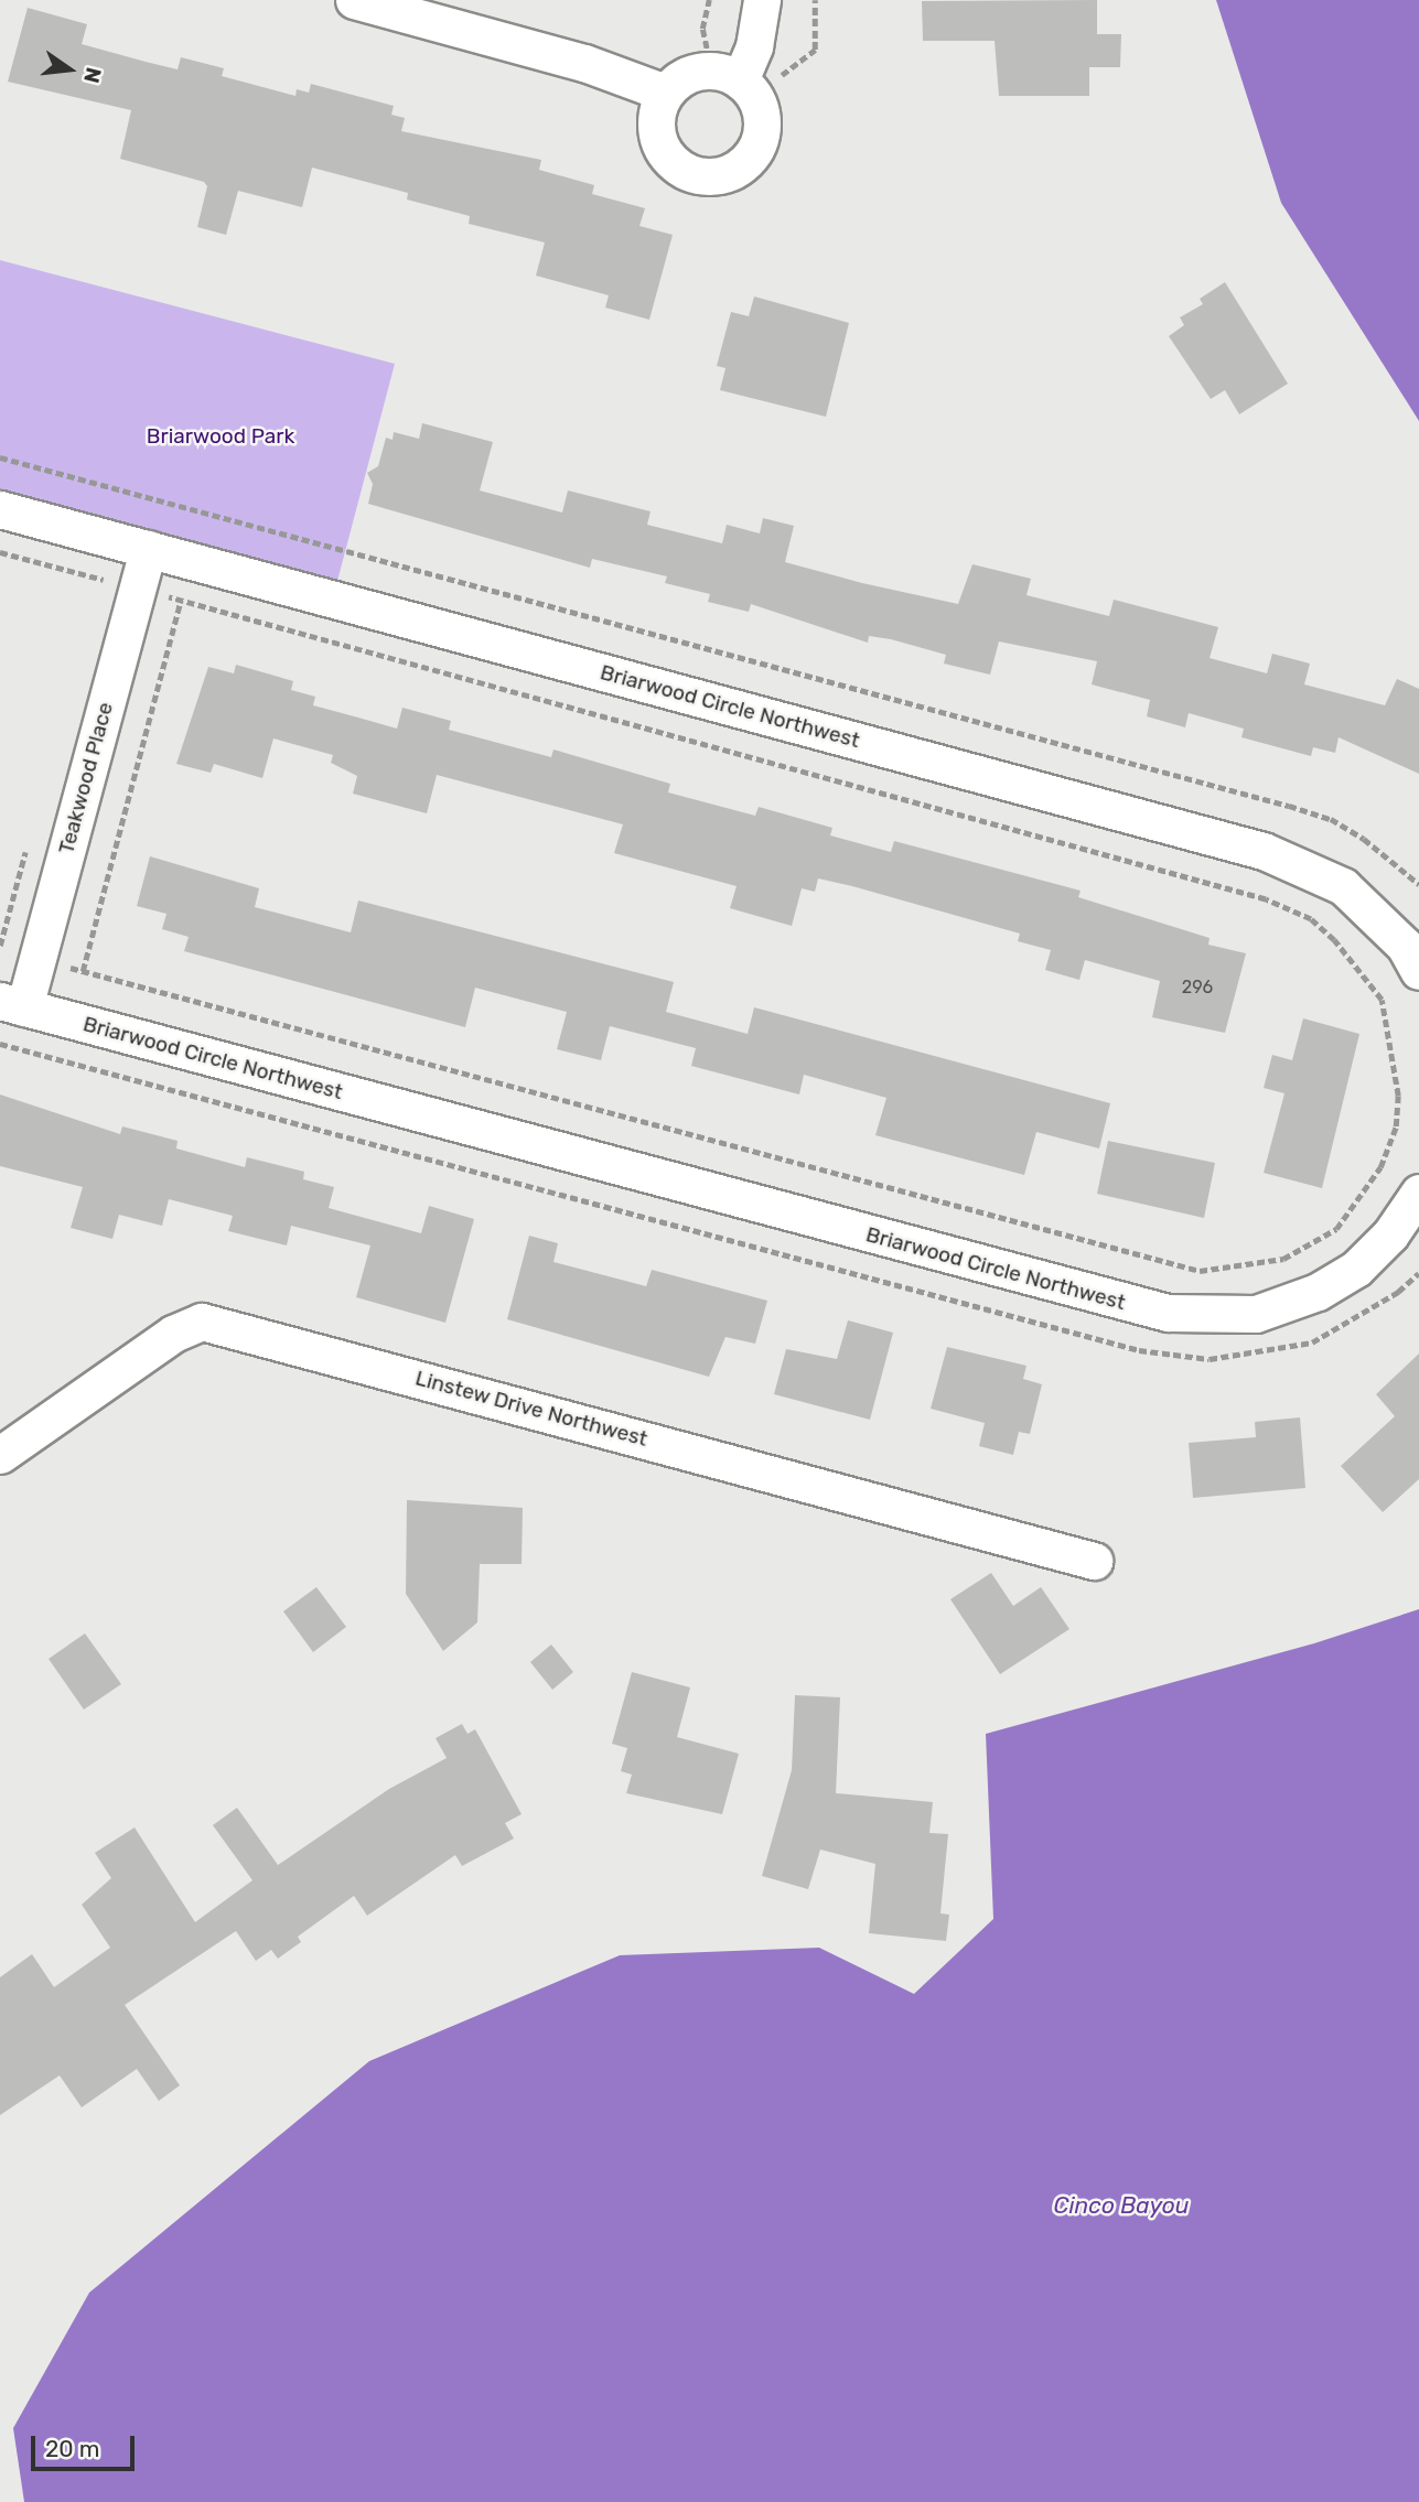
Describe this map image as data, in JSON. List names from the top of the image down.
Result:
{
  "streets": {
    "street": ["Briarwood Circle Northwest", "Teakwood Place", "Linstew Drive Northwest"]
  },
  "crossings": [
    ["Briarwood Circle Northwest", "Teakwood Place"]
  ],
  "water": ["Cinco Bayou"],
  "parks": ["Briarwood Park"],
  "house_numbers": ["296"],
  "scale_bar": "20 m",
  "north": "right"
}
